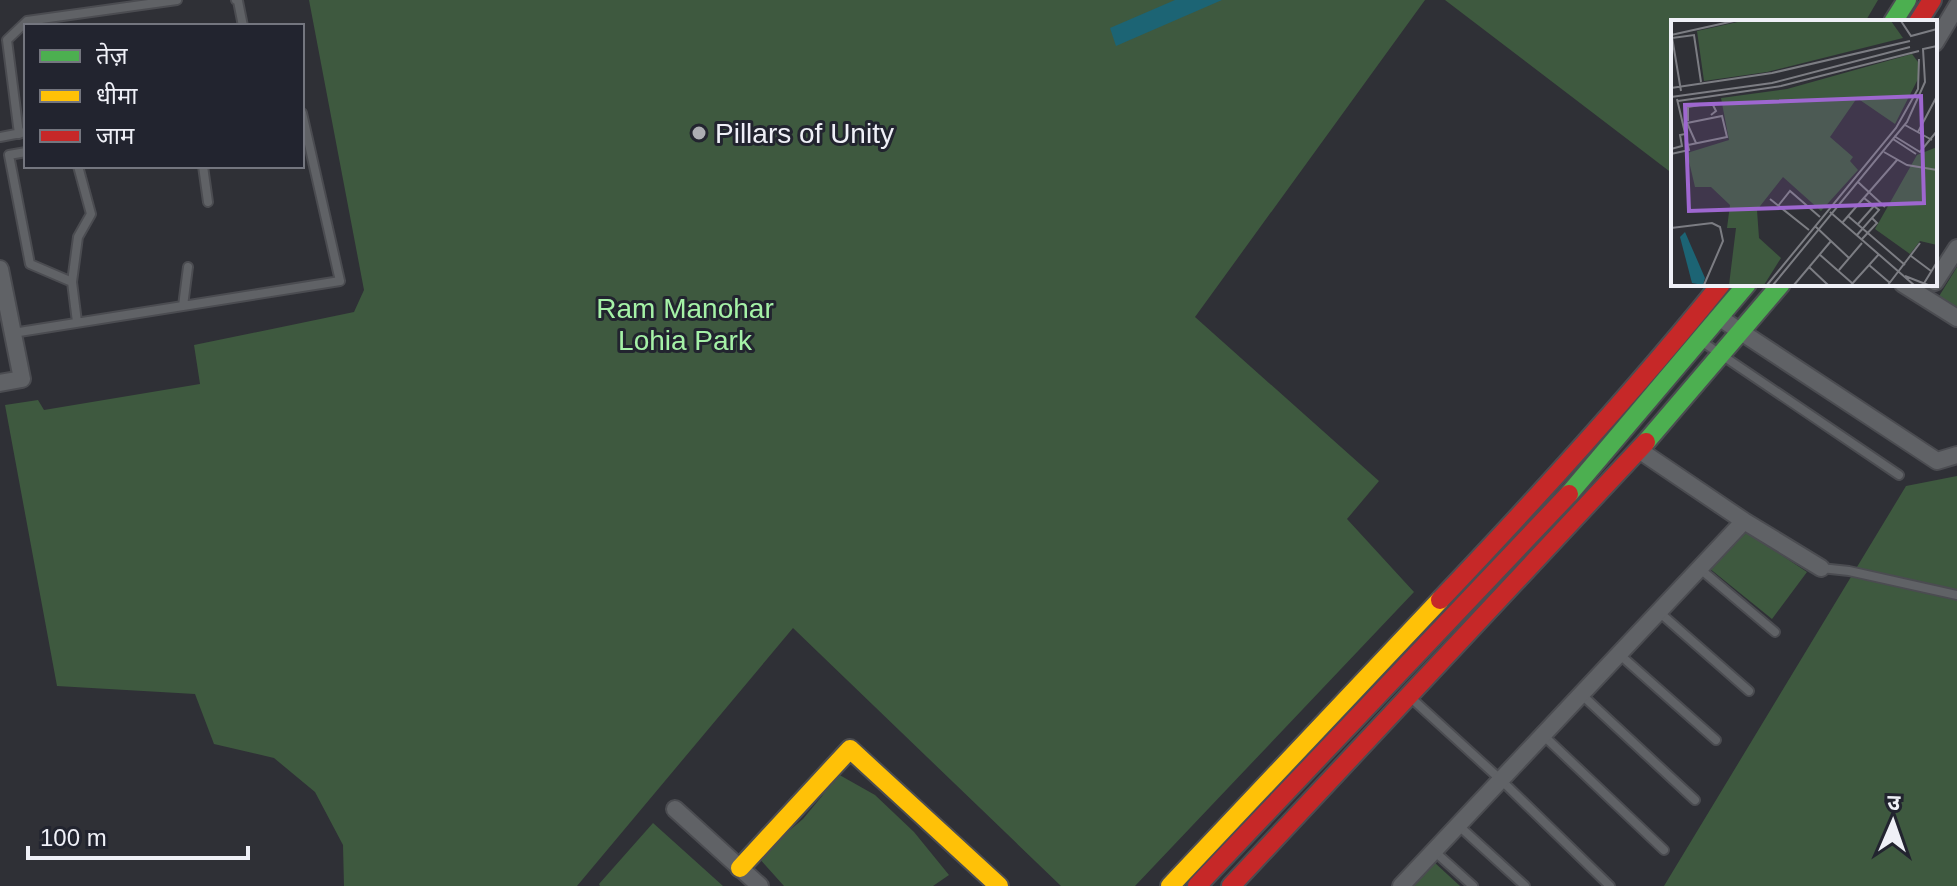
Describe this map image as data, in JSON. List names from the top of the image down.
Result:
{
  "parks": ["Ram Manohar Lohia Park"],
  "places": ["Pillars of Unity"],
  "legend": ["तेज़", "धीमा", "जाम"],
  "scale_bar": "100 m",
  "north": "top"
}
